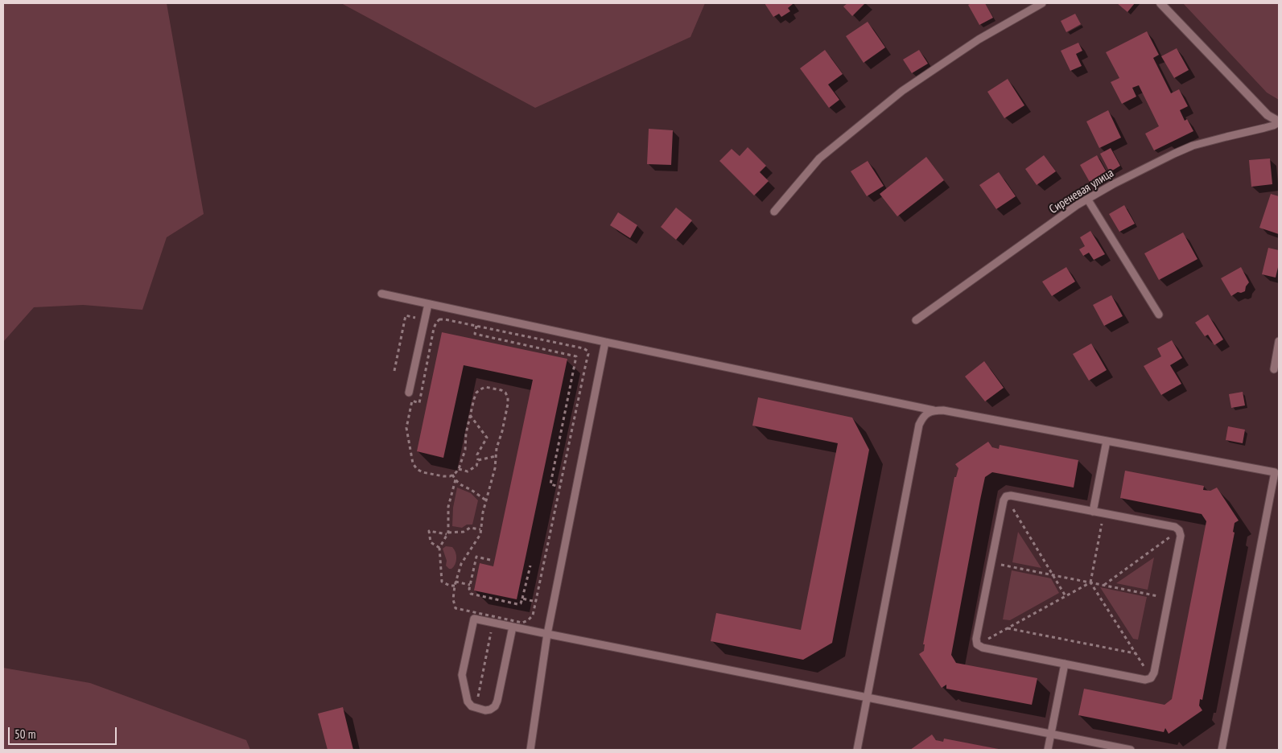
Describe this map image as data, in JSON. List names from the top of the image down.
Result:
{
  "streets": {
    "lane": ["Сиреневая улица"]
  },
  "scale_bar": "50 m"
}
